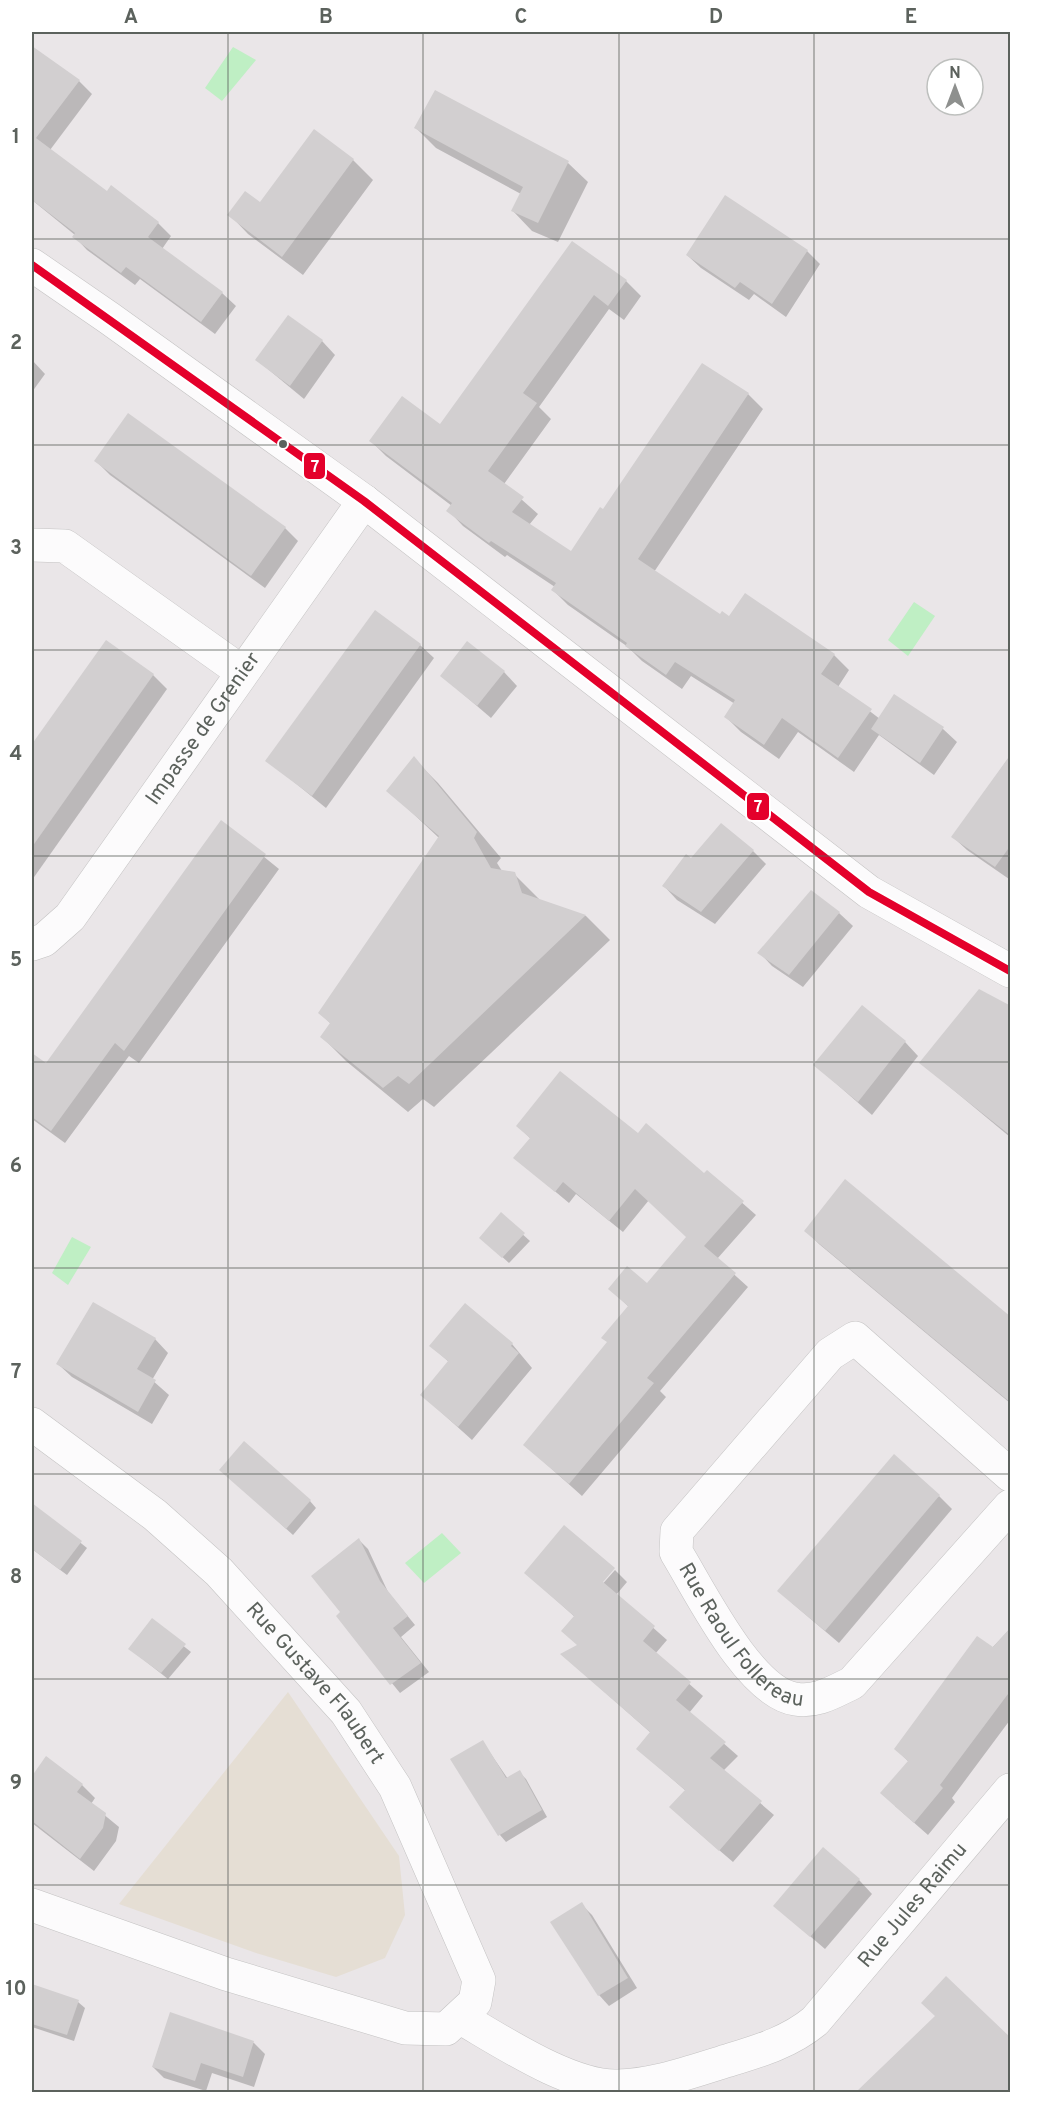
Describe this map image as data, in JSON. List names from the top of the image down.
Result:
{
  "streets": {
    "street": [
      "Impasse de Grenier",
      "Rue Raoul Follereau",
      "Rue Gustave Flaubert",
      "Rue Jules Raimu"
    ]
  },
  "crossings": [
    ["Rue Gustave Flaubert", "Rue Jules Raimu"]
  ],
  "lines": ["transit line 7"],
  "north": "top",
  "grid": {
    "columns": [
      "A",
      "B",
      "C",
      "D",
      "E"
    ],
    "rows": [
      "1",
      "2",
      "3",
      "4",
      "5",
      "6",
      "7",
      "8",
      "9",
      "10"
    ]
  }
}
